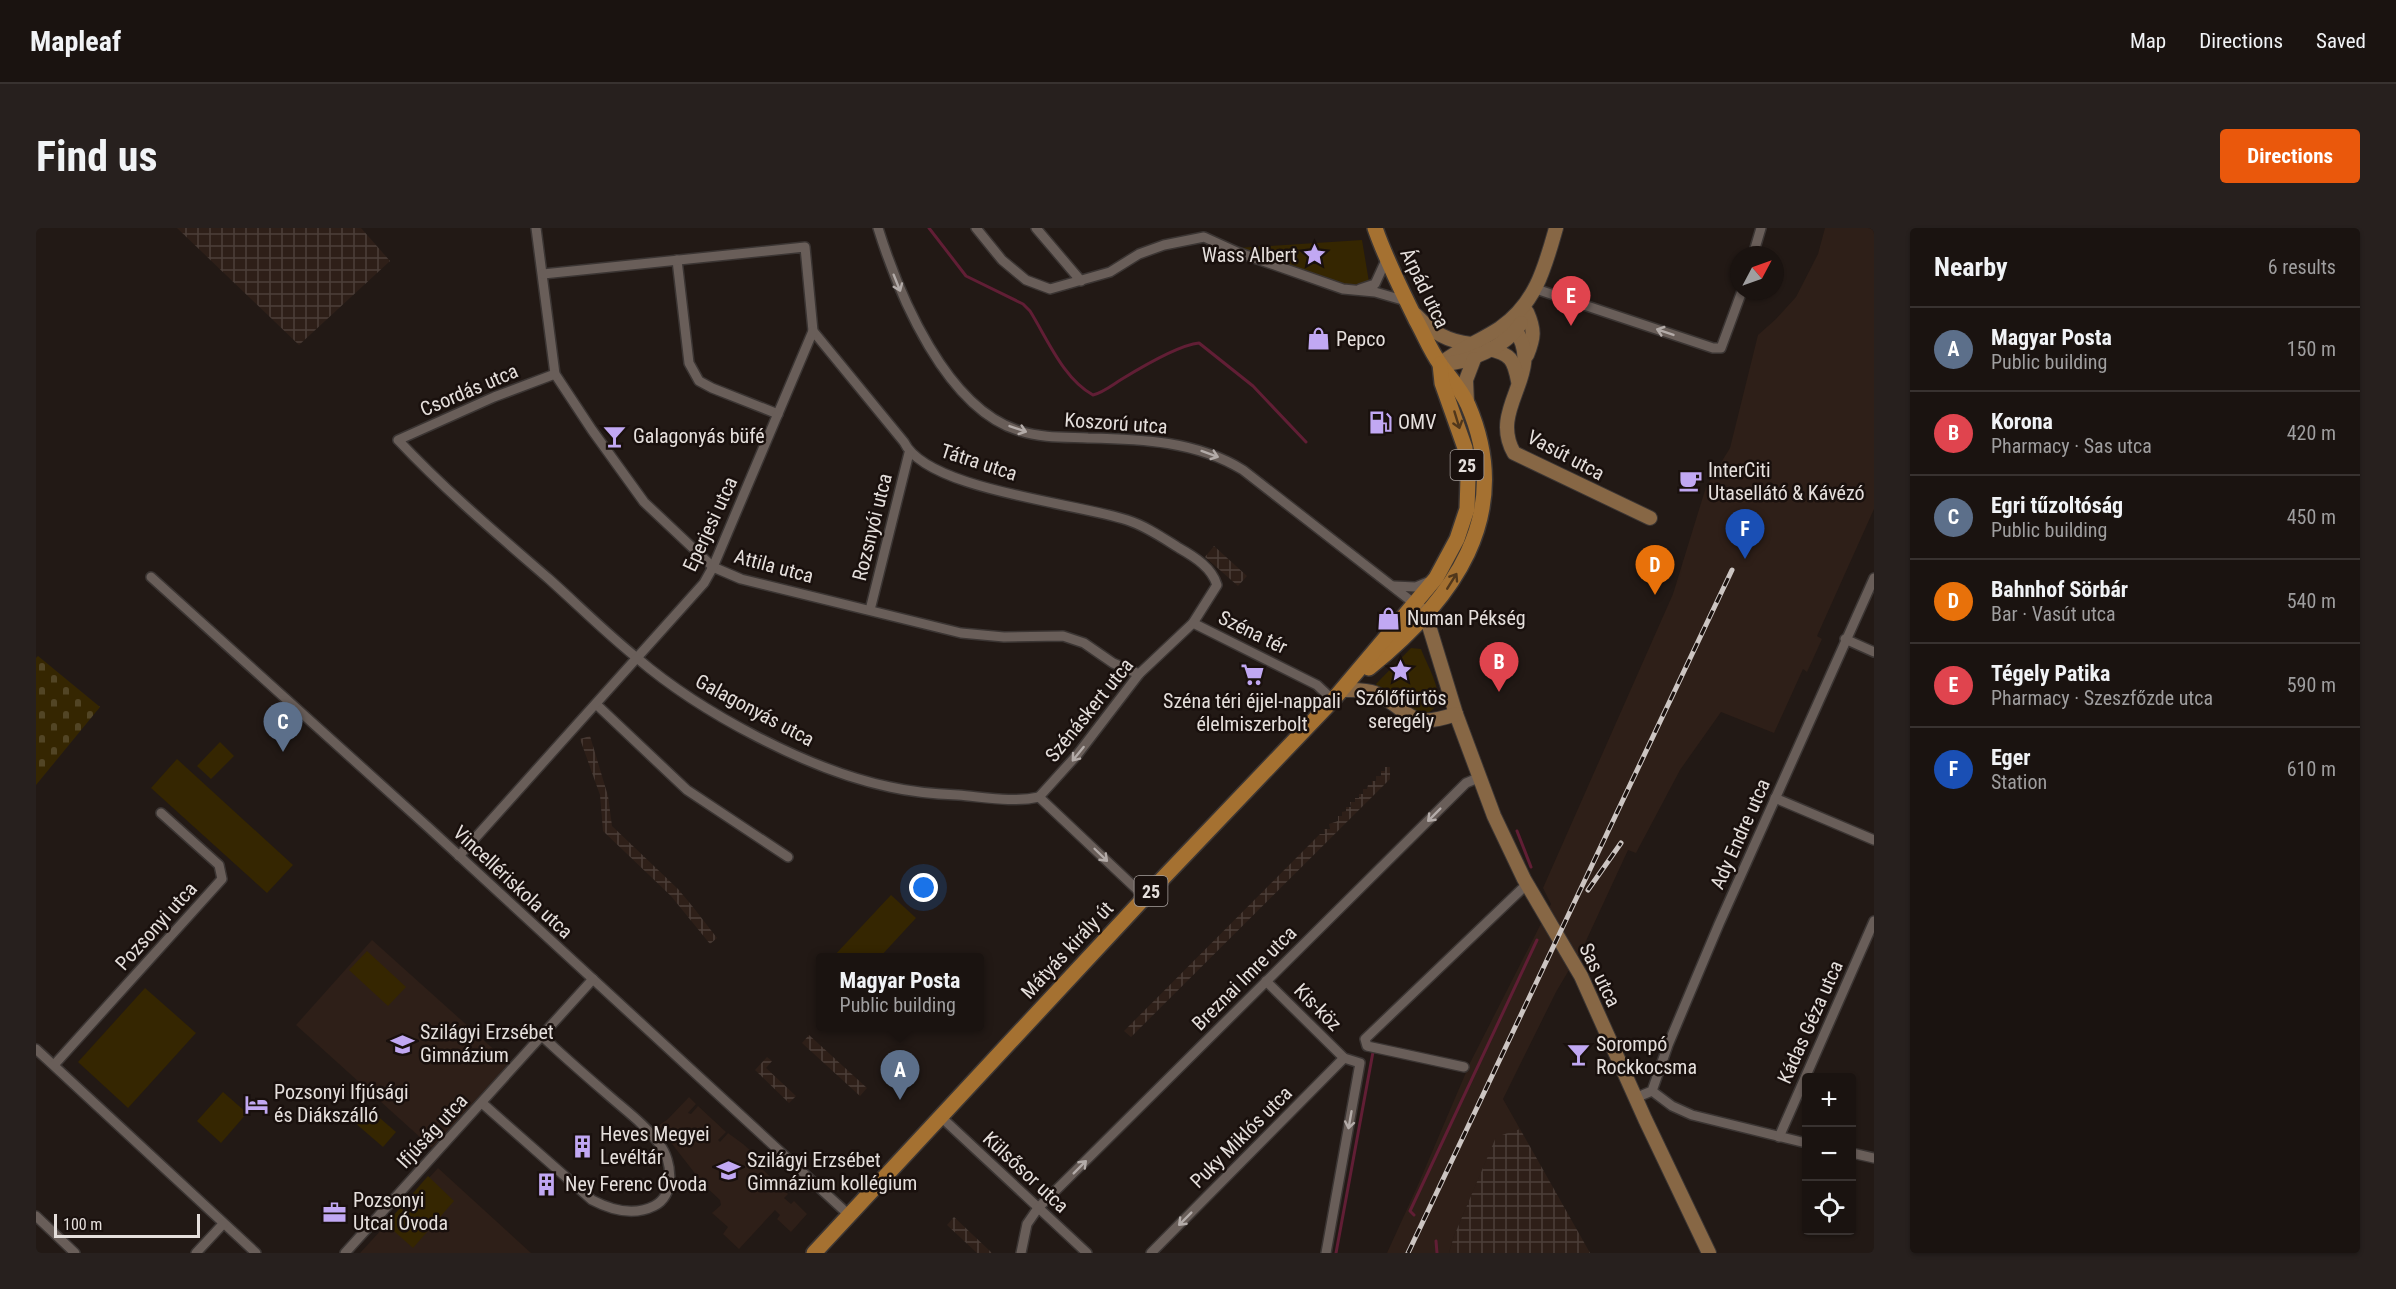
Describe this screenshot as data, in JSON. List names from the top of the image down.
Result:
{
  "streets": {
    "main road": [
      "Árpád utca",
      "Vasút utca",
      "25",
      "Mátyás király út",
      "Sas utca"
    ],
    "street": [
      "Csordás utca",
      "Koszorú utca",
      "Tátra utca",
      "Eperjesi utca",
      "Rozsnyói utca",
      "Attila utca",
      "Széna tér",
      "Galagonyás utca",
      "Szénáskert utca",
      "Ady Endre utca",
      "Vincellériskola utca",
      "Pozsonyi utca",
      "Breznai Imre utca",
      "Kis-köz",
      "Kádas Géza utca",
      "Ifjúság utca",
      "Puky Miklós utca",
      "Külsősor utca"
    ]
  },
  "crossings": [
    ["Árpád utca", "Mátyás király út"],
    ["Csordás utca", "Attila utca"],
    ["Csordás utca", "Galagonyás utca"],
    ["Koszorú utca", "Mátyás király út"],
    ["Koszorú utca", "Sas utca"],
    ["Tátra utca", "Eperjesi utca"],
    ["Tátra utca", "Rozsnyói utca"],
    ["Tátra utca", "Széna tér"],
    ["Eperjesi utca", "Attila utca"],
    ["Eperjesi utca", "Galagonyás utca"],
    ["Eperjesi utca", "Vincellériskola utca"],
    ["Rozsnyói utca", "Attila utca"],
    ["Attila utca", "Szénáskert utca"],
    ["Széna tér", "Szénáskert utca"],
    ["Széna tér", "Mátyás király út"],
    ["Galagonyás utca", "Szénáskert utca"],
    ["Vincellériskola utca", "Mátyás király út"],
    ["Vincellériskola utca", "Ifjúság utca"],
    ["Mátyás király út", "Sas utca"],
    ["Mátyás király út", "Külsősor utca"],
    ["Sas utca", "Breznai Imre utca"],
    ["Breznai Imre utca", "Kis-köz"],
    ["Breznai Imre utca", "Külsősor utca"],
    ["Kis-köz", "Puky Miklós utca"]
  ],
  "one_way": ["Koszorú utca", "Szénáskert utca", "Puky Miklós utca"],
  "places": {
    "place": ["Wass Albert", "Szőlőfürtös seregély"],
    "shop": ["Pepco", "Numan Pékség"],
    "fuel station": ["OMV"],
    "bar": ["Galagonyás büfé", "Sorompó Rockkocsma"],
    "cafe": ["InterCiti Utasellátó & Kávézó"],
    "supermarket": ["Széna téri éjjel-nappali élelmiszerbolt"],
    "school or university": ["Szilágyi Erzsébet Gimnázium", "Szilágyi Erzsébet Gimnázium kollégium"],
    "hotel": ["Pozsonyi Ifjúsági és Diákszálló"],
    "building": ["Heves Megyei Levéltár", "Ney Ferenc Óvoda"],
    "office": ["Pozsonyi Utcai Óvoda"]
  },
  "scale_bar": "100 m",
  "north": "top right",
  "page": {
    "header": "Mapleaf",
    "nav": ["Map", "Directions", "Saved"],
    "buttons": "Directions",
    "title": "Find us",
    "heading": ["Nearby", "6 results"],
    "pins": [
      "E",
      "F",
      "D",
      "B",
      "C",
      "A"
    ],
    "list": [
      {
        "mark": "A",
        "name": "Magyar Posta",
        "note": "Public building",
        "value": "150 m"
      },
      {
        "mark": "B",
        "name": "Korona",
        "note": "Pharmacy · Sas utca",
        "value": "420 m"
      },
      {
        "mark": "C",
        "name": "Egri tűzoltóság",
        "note": "Public building",
        "value": "450 m"
      },
      {
        "mark": "D",
        "name": "Bahnhof Sörbár",
        "note": "Bar · Vasút utca",
        "value": "540 m"
      },
      {
        "mark": "E",
        "name": "Tégely Patika",
        "note": "Pharmacy · Szeszfőzde utca",
        "value": "590 m"
      },
      {
        "mark": "F",
        "name": "Eger",
        "note": "Station",
        "value": "610 m"
      }
    ],
    "popup": ["Magyar Posta", "Public building"],
    "map_buttons": ["+", "−"],
    "scale": "100 m"
  }
}
